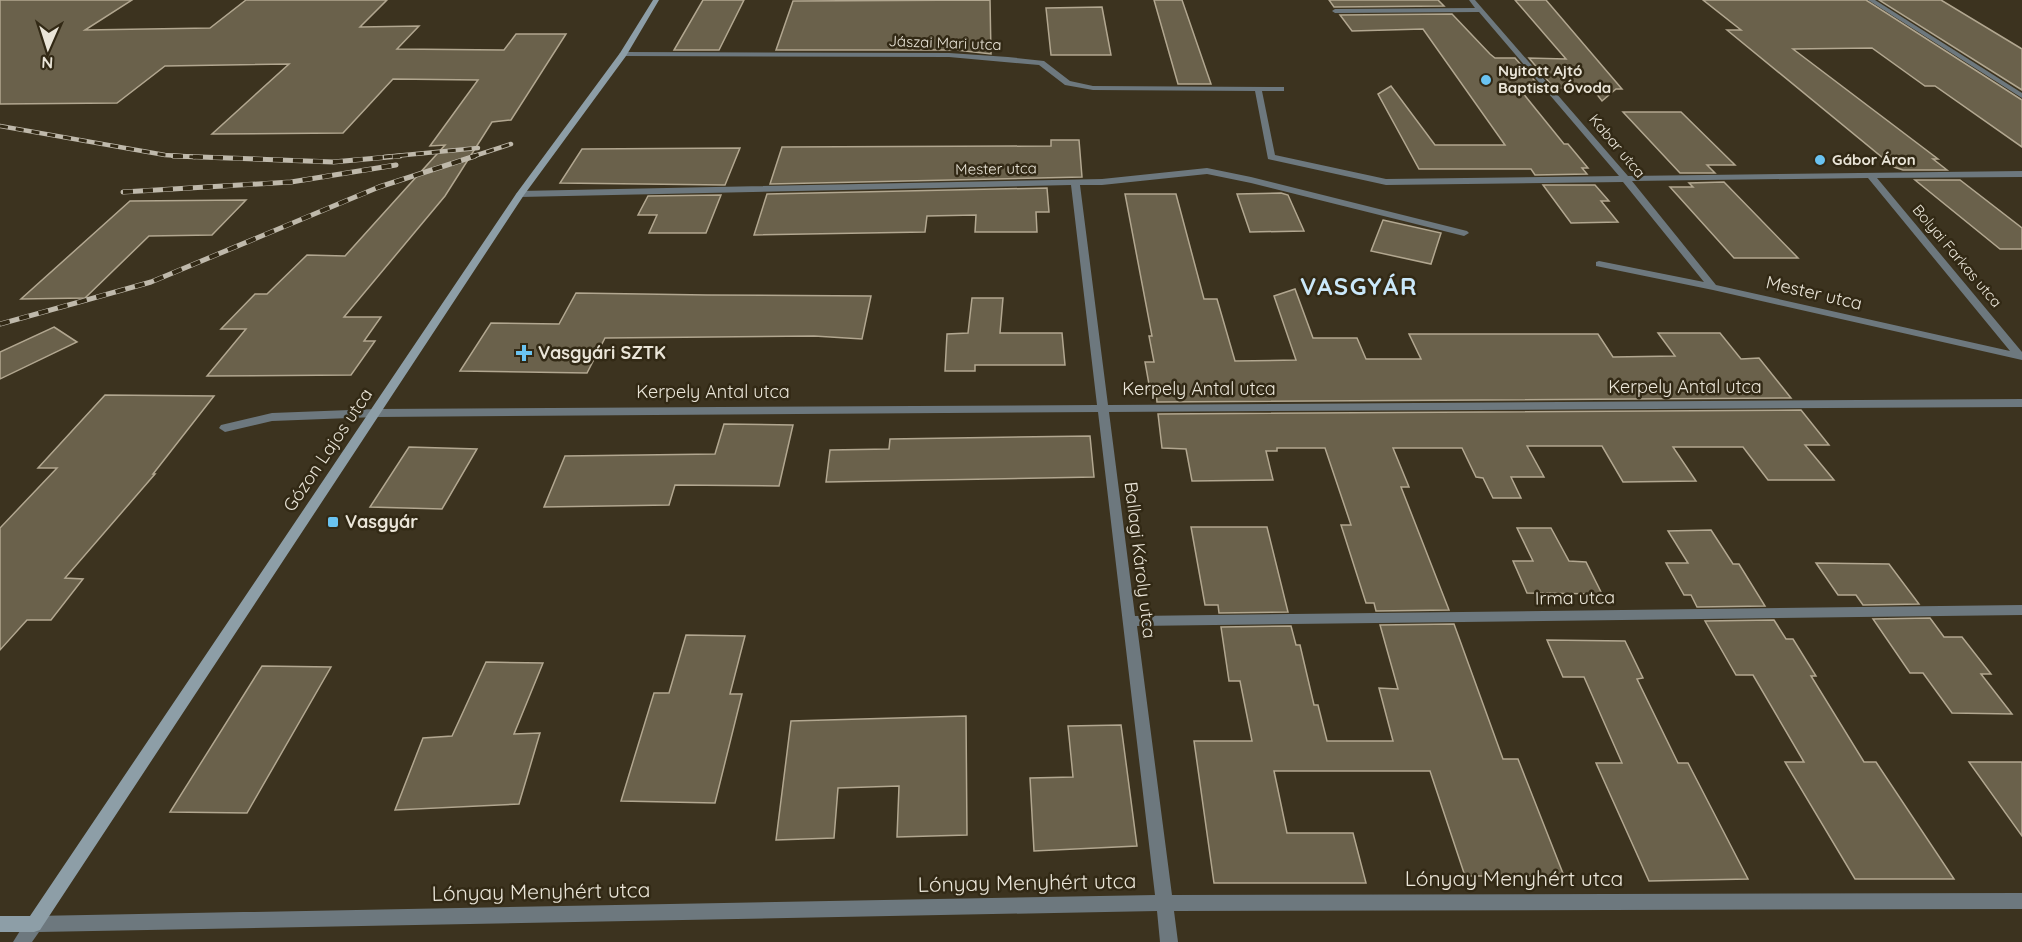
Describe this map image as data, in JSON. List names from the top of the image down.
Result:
{
  "streets": {
    "street": [
      "Jászai Mari utca",
      "Kabar utca",
      "Mester utca",
      "Bolyai Farkas utca",
      "Kerpely Antal utca",
      "Gózon Lajos utca",
      "Ballagi Károly utca",
      "Irma utca",
      "Lónyay Menyhért utca"
    ]
  },
  "crossings": [
    ["Jászai Mari utca", "Gózon Lajos utca"],
    ["Kabar utca", "Mester utca"],
    ["Mester utca", "Bolyai Farkas utca"],
    ["Mester utca", "Gózon Lajos utca"],
    ["Mester utca", "Ballagi Károly utca"],
    ["Kerpely Antal utca", "Gózon Lajos utca"],
    ["Kerpely Antal utca", "Ballagi Károly utca"],
    ["Gózon Lajos utca", "Lónyay Menyhért utca"],
    ["Ballagi Károly utca", "Irma utca"],
    ["Ballagi Károly utca", "Lónyay Menyhért utca"]
  ],
  "districts": ["VASGYÁR"],
  "places": {
    "other": ["Nyitott Ajtó Baptista Óvoda", "Gábor Áron"],
    "health": ["Vasgyári SZTK"],
    "transit": ["Vasgyár"]
  },
  "north": "bottom"
}
